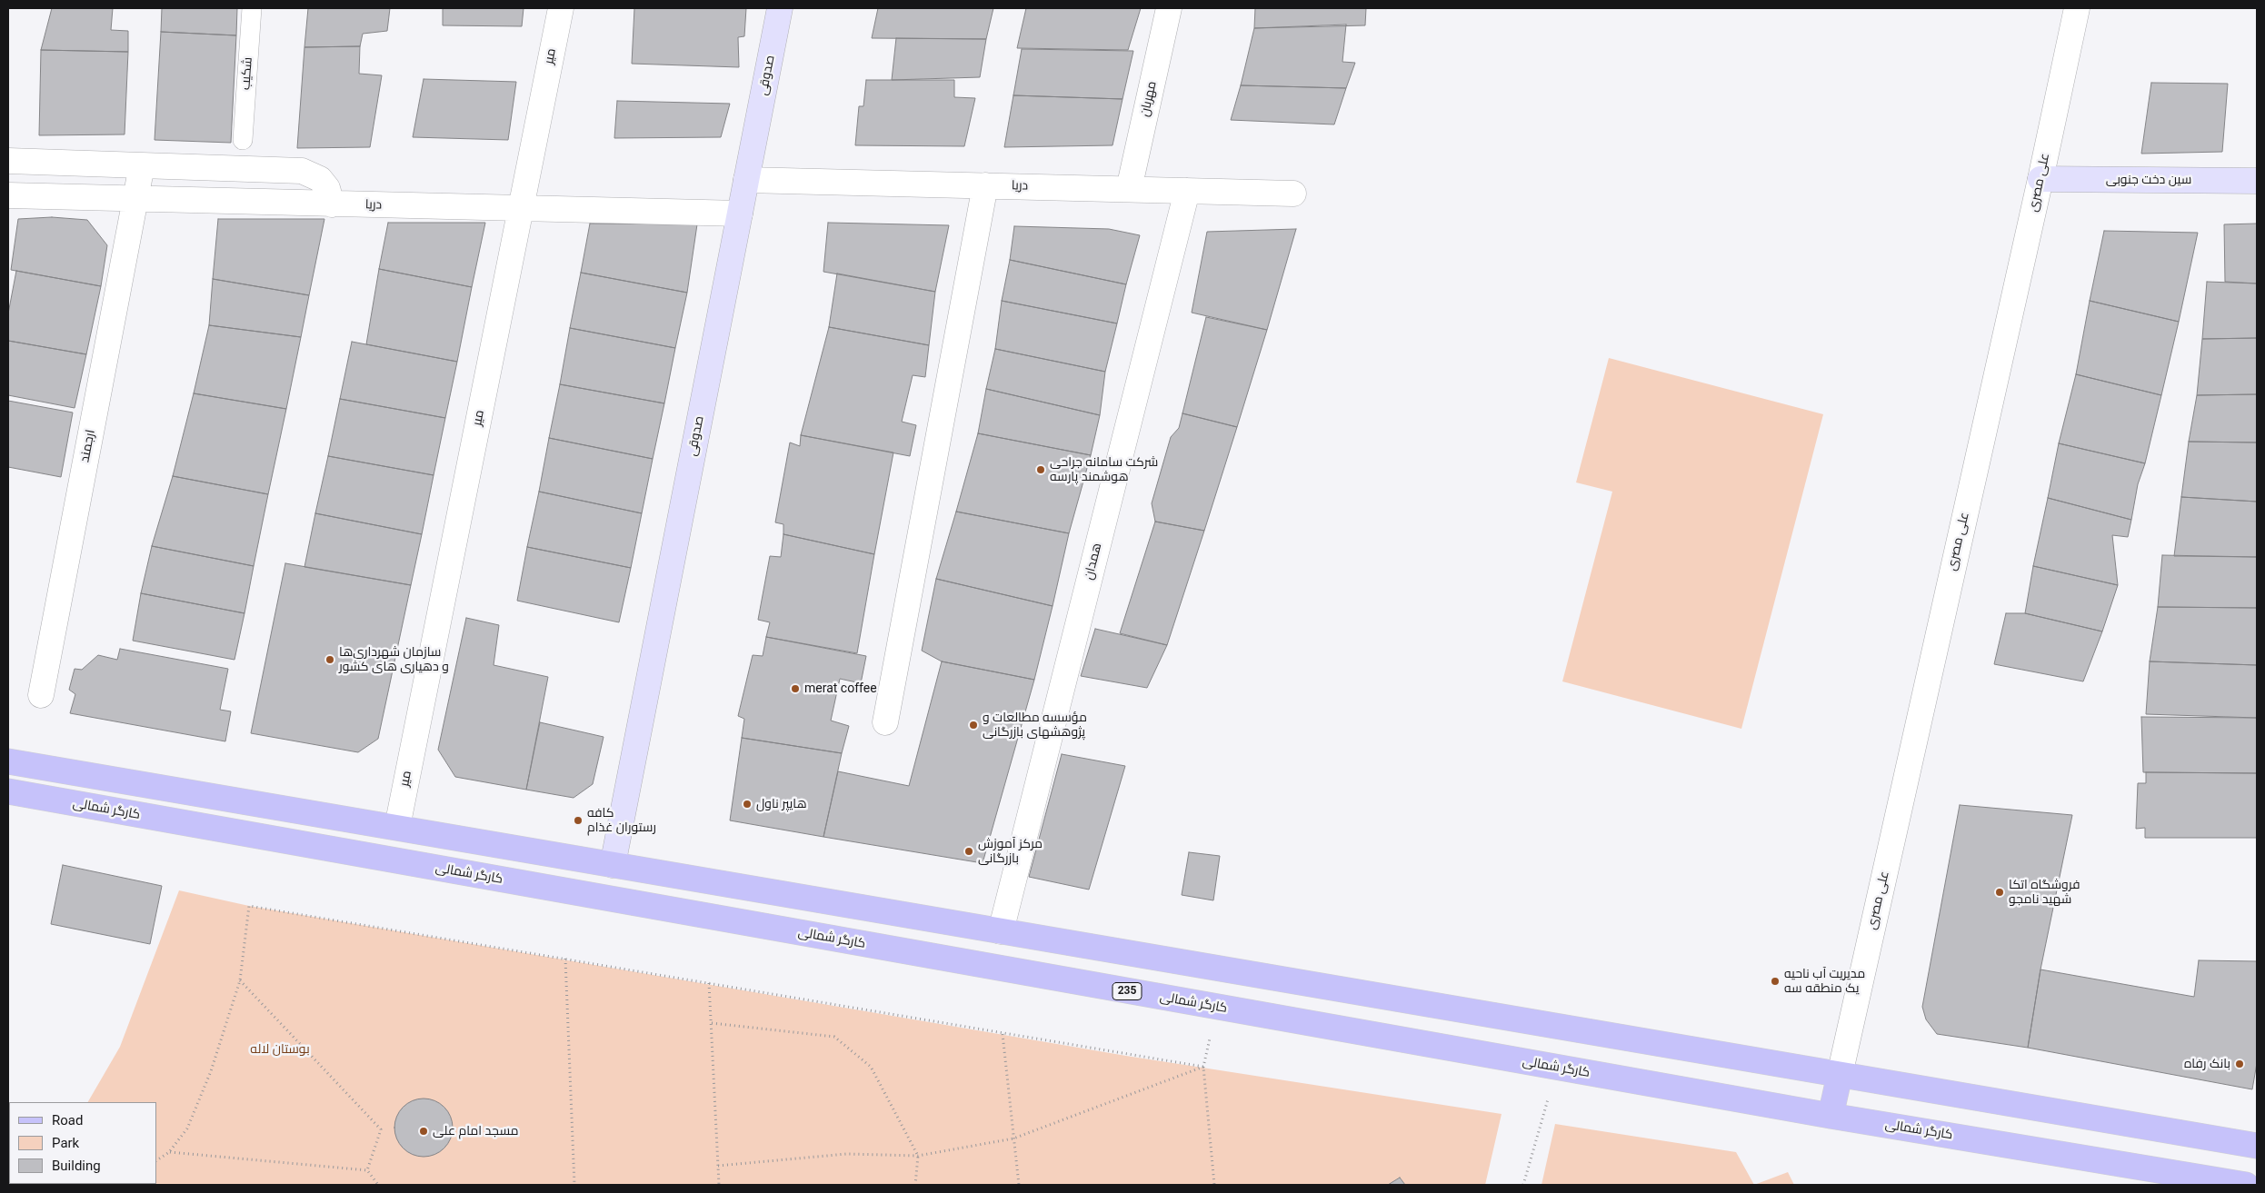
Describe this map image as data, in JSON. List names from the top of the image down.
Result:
{
  "streets": {
    "main road": ["کارگر شمالی", "235"],
    "street": [
      "میر",
      "صدوقی",
      "مهربان",
      "سین دخت جنوبی",
      "علی مصری",
      "دریا",
      "ارجمند",
      "همدان"
    ],
    "lane": ["شکیب"]
  },
  "crossings": [
    ["میر", "دریا"],
    ["صدوقی", "دریا"],
    ["مهربان", "دریا"],
    ["سین دخت جنوبی", "علی مصری"],
    ["دریا", "ارجمند"],
    ["دریا", "همدان"]
  ],
  "parks": ["بوستان لاله"],
  "places": [
    "شرکت سامانه جراحی هوشمند پارسه",
    "سازمان شهرداری‌ها و دهیاری‌ های کشور",
    "merat coffee",
    "مؤسسه مطالعات و پژوهشهای بازرگانی",
    "هايپر ناول",
    "کافه رستوران غذام",
    "مرکز آموزش بازرگانی",
    "فروشگاه اتکا شهید نامجو",
    "مدیریت آب ناحیه یک منطقه سه",
    "بانک رفاه",
    "مسجد امام علی"
  ],
  "legend": ["Road", "Park", "Building"]
}
